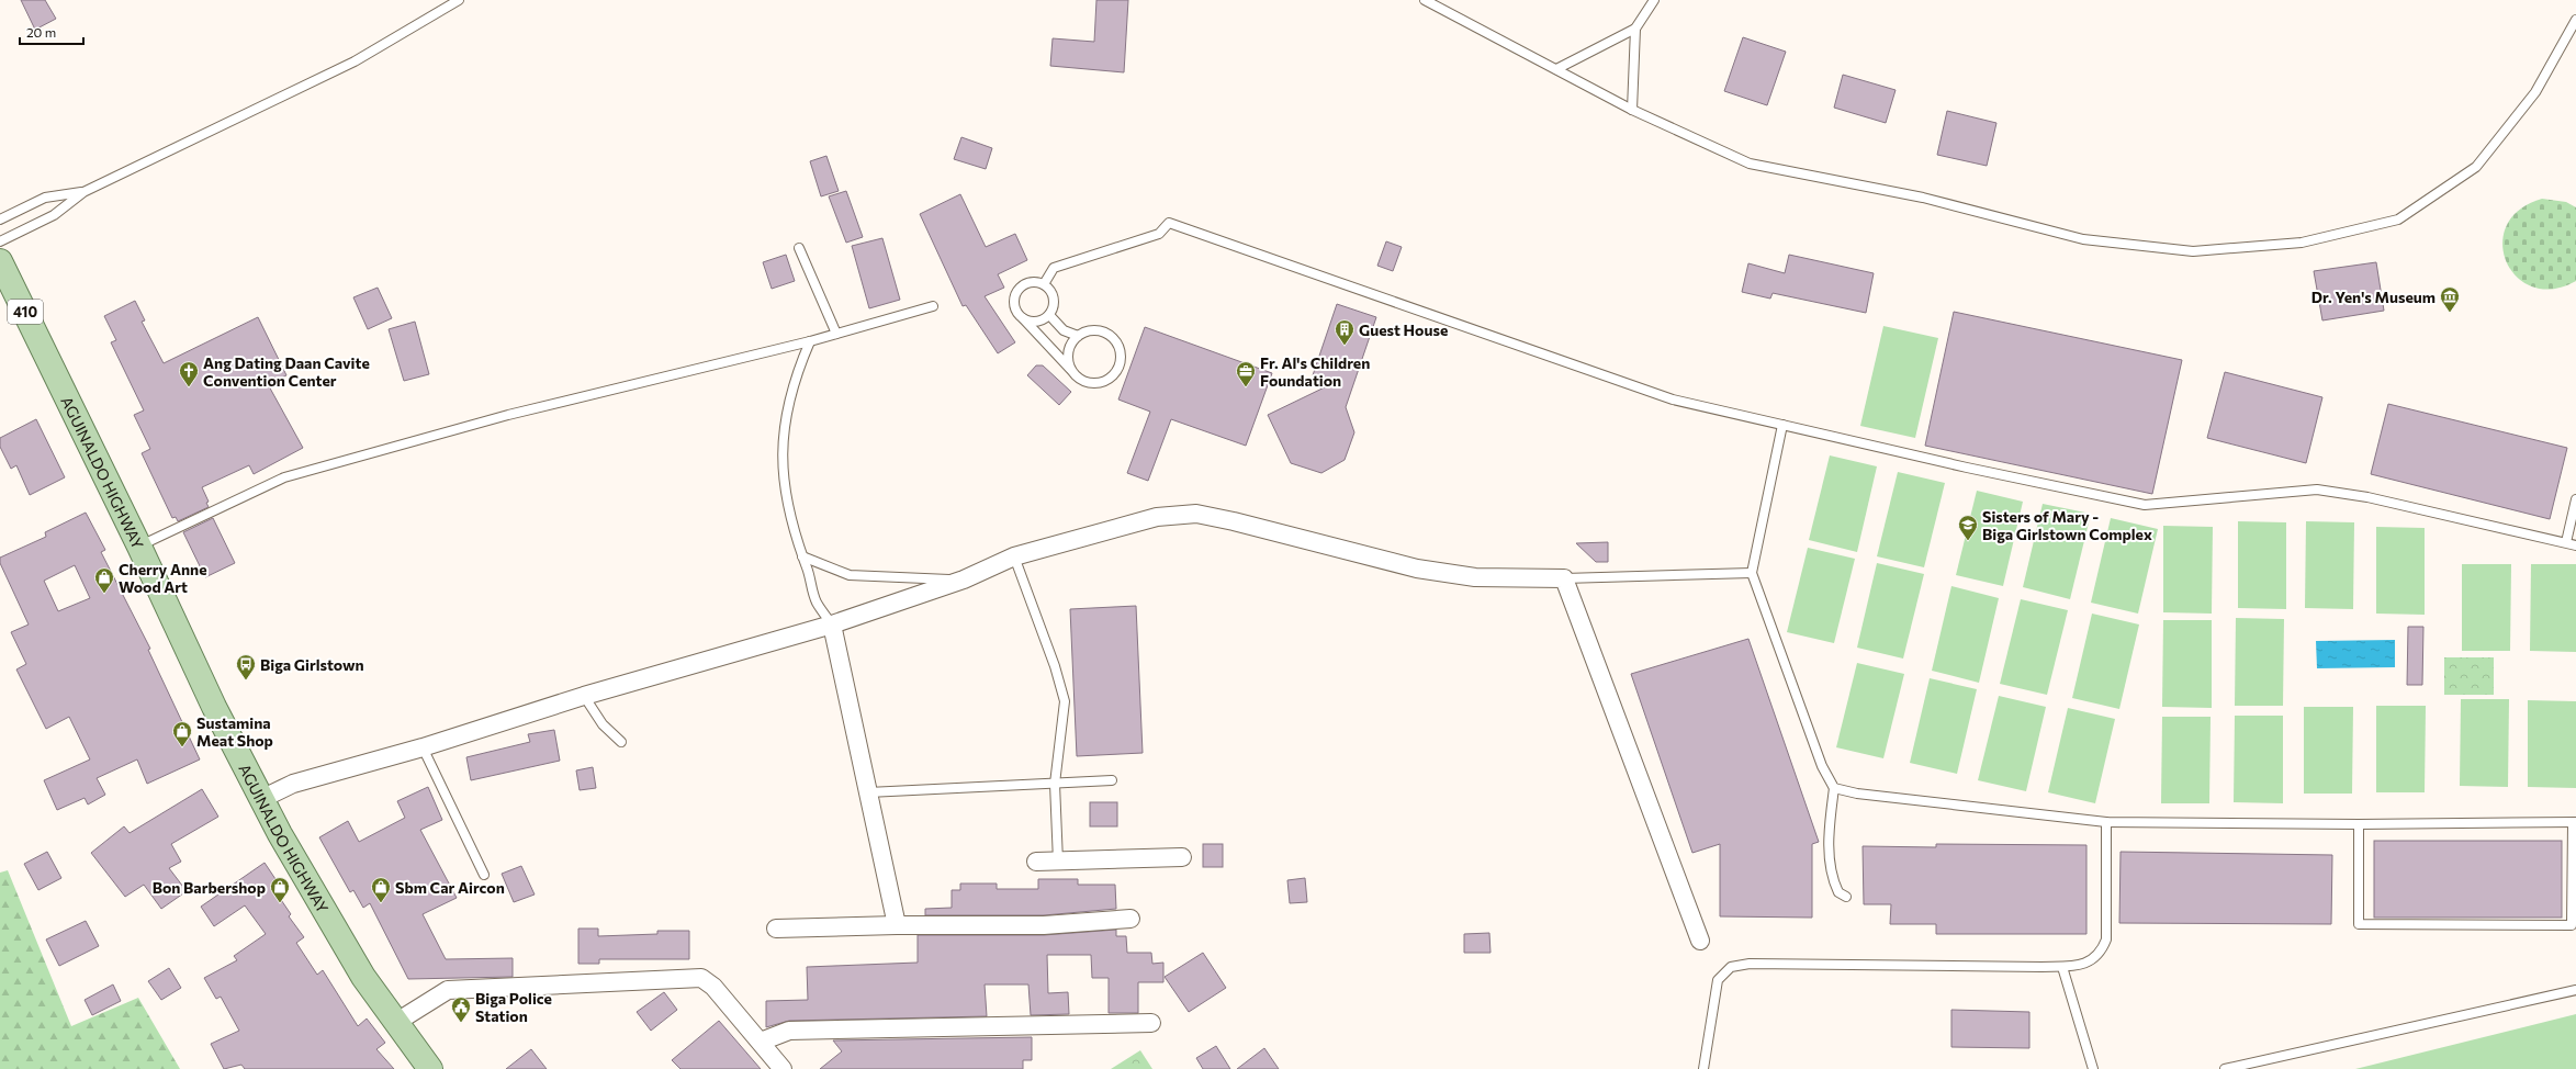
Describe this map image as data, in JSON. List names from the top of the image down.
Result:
{
  "streets": {
    "main road": ["410", "AGUINALDO HIGHWAY"]
  },
  "places": {
    "museum": ["Dr. Yen's Museum"],
    "building": ["Guest House"],
    "church": ["Ang Dating Daan Cavite Convention Center"],
    "office": ["Fr. Al's Children Foundation"],
    "school or university": ["Sisters of Mary - Biga Girlstown Complex"],
    "shop": [
      "Cherry Anne Wood Art",
      "Sustamina Meat Shop",
      "Bon Barbershop",
      "Sbm Car Aircon"
    ],
    "bus stop": ["Biga Girlstown"],
    "public building": ["Biga Police Station"]
  },
  "scale_bar": "20 m"
}
